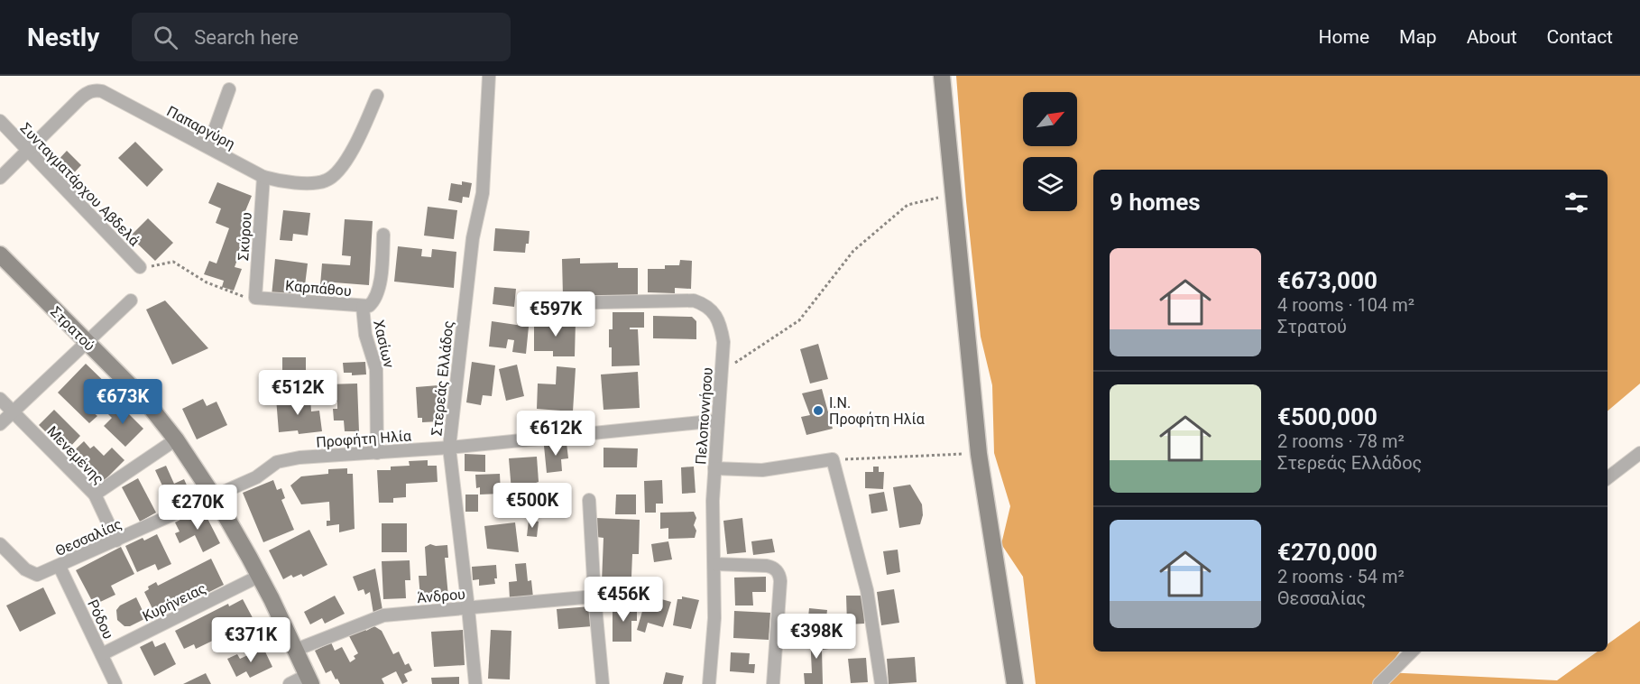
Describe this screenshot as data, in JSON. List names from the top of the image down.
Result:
{
  "streets": {
    "street": [
      "Παπαργύρη",
      "Συνταγματάρχου Αβδελά",
      "Σκύρου",
      "Καρπάθου",
      "Στρατού",
      "Χασίων",
      "Στερεάς Ελλάδος",
      "Πελοποννήσου",
      "Προφήτη Ηλία",
      "Μενεμένης",
      "Θεσσαλίας",
      "Άνδρου",
      "Κυρήνειας",
      "Ρόδου"
    ]
  },
  "crossings": [
    ["Παπαργύρη", "Συνταγματάρχου Αβδελά"],
    ["Παπαργύρη", "Σκύρου"],
    ["Σκύρου", "Καρπάθου"],
    ["Καρπάθου", "Χασίων"],
    ["Στρατού", "Προφήτη Ηλία"],
    ["Στρατού", "Θεσσαλίας"],
    ["Στρατού", "Άνδρου"],
    ["Στρατού", "Κυρήνειας"],
    ["Χασίων", "Προφήτη Ηλία"],
    ["Στερεάς Ελλάδος", "Προφήτη Ηλία"],
    ["Στερεάς Ελλάδος", "Άνδρου"],
    ["Πελοποννήσου", "Προφήτη Ηλία"],
    ["Προφήτη Ηλία", "Θεσσαλίας"],
    ["Μενεμένης", "Θεσσαλίας"],
    ["Θεσσαλίας", "Ρόδου"],
    ["Κυρήνειας", "Ρόδου"]
  ],
  "places": ["Ι.Ν. Προφήτη Ηλία"],
  "north": "top right",
  "page": {
    "header": "Nestly",
    "search": "Search here",
    "nav": [
      "Home",
      "Map",
      "About",
      "Contact"
    ],
    "heading": "9 homes",
    "list": [
      {
        "name": "€673,000",
        "note": "4 rooms · 104 m² · Στρατού"
      },
      {
        "name": "€500,000",
        "note": "2 rooms · 78 m² · Στερεάς Ελλάδος"
      },
      {
        "name": "€270,000",
        "note": "2 rooms · 54 m² · Θεσσαλίας"
      }
    ],
    "price": [
      "€597K",
      "€512K",
      "€673K",
      "€612K",
      "€500K",
      "€270K",
      "€456K",
      "€398K",
      "€371K"
    ]
  }
}
